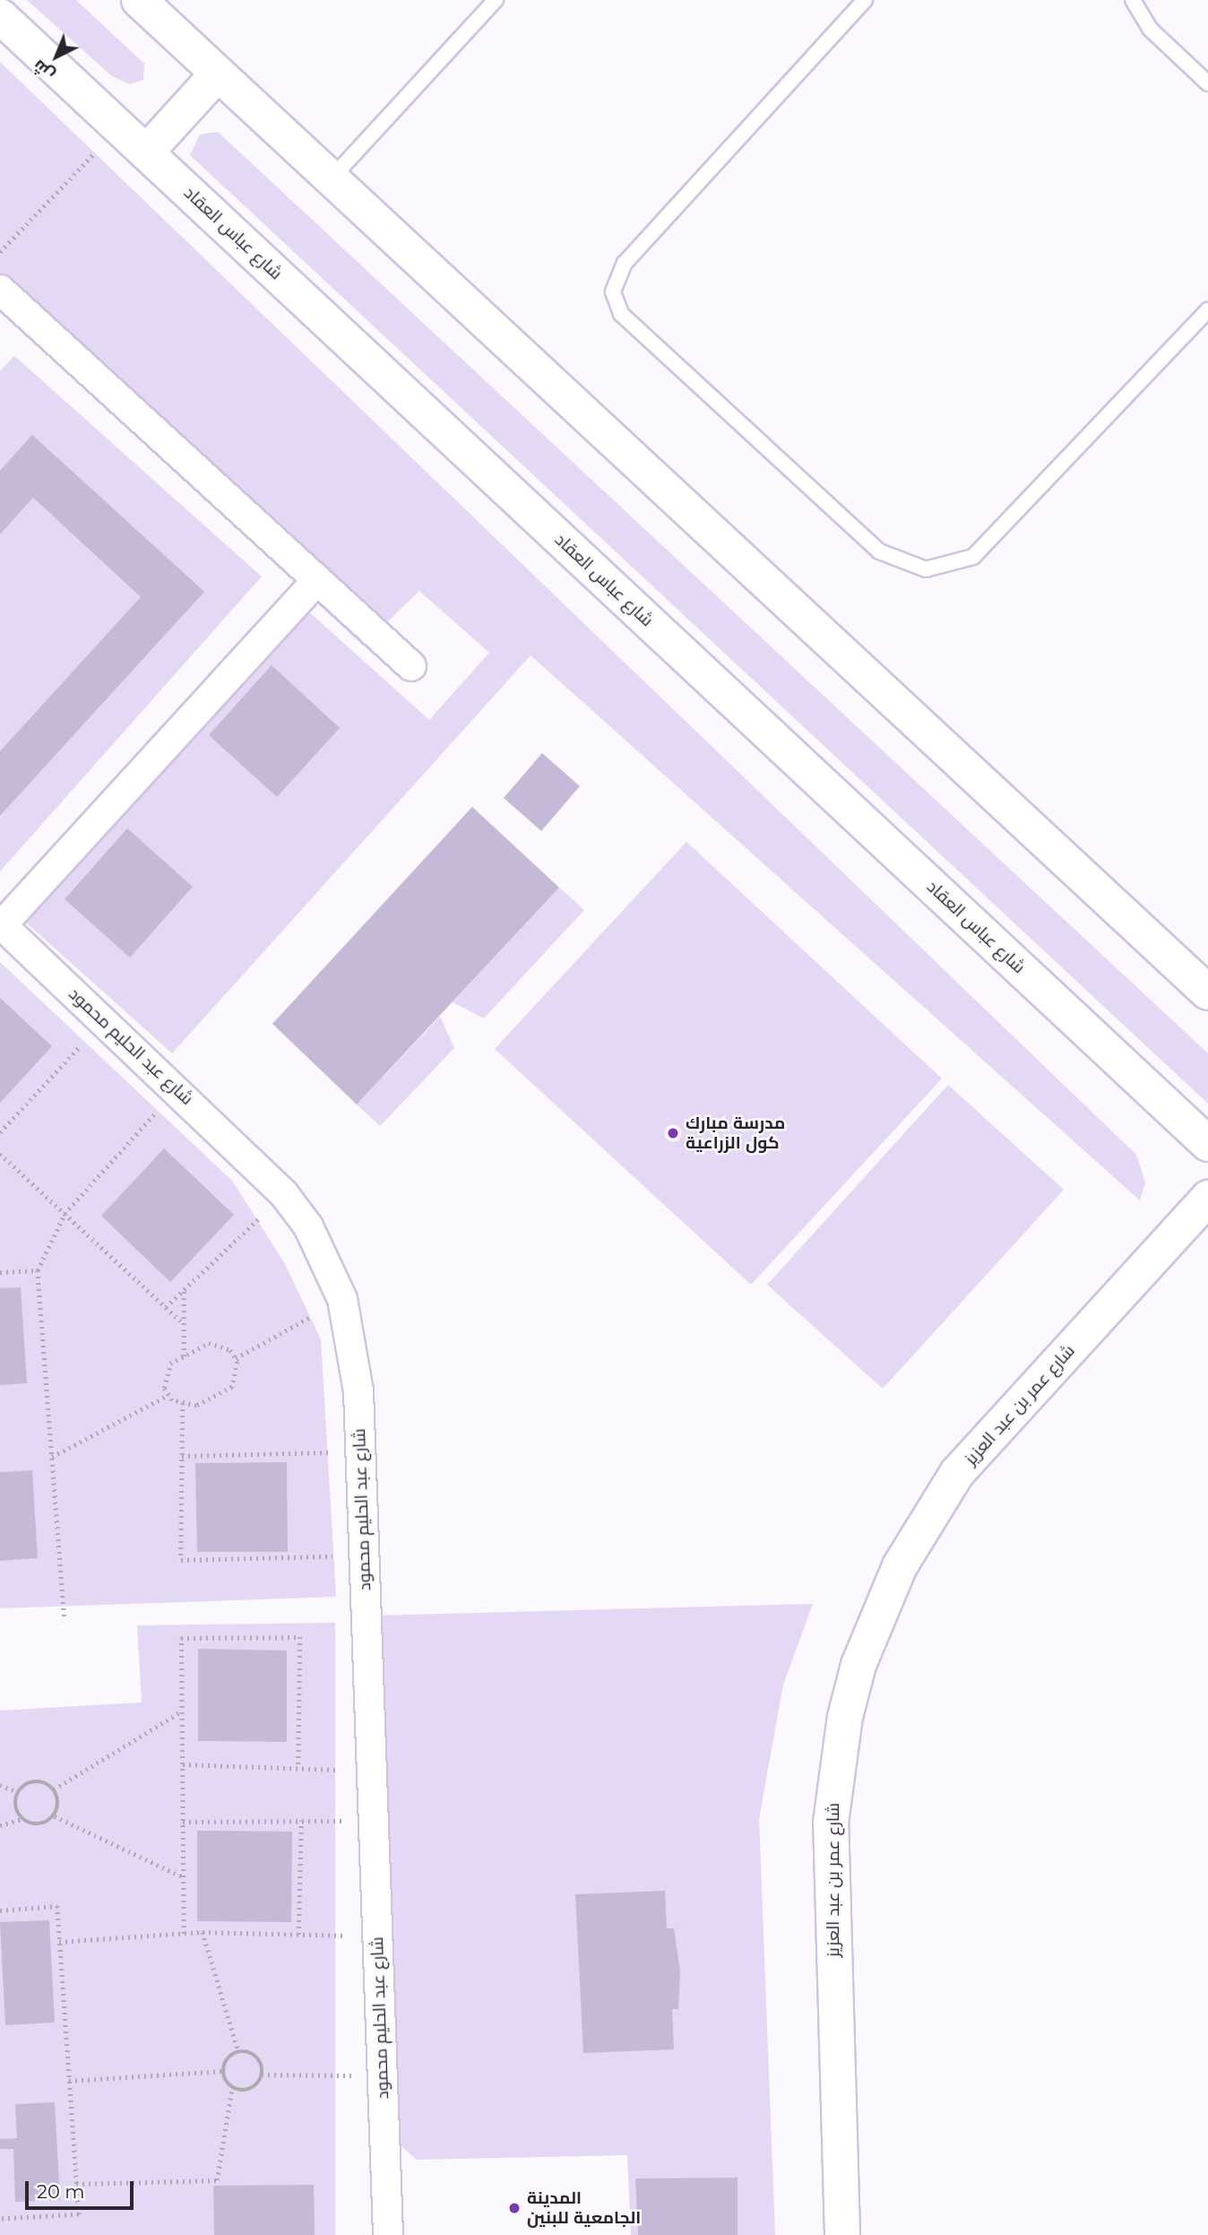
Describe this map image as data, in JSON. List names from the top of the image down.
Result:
{
  "streets": {
    "street": ["شارع عباس العقاد", "شارع عبد الحليم محمود", "شارع عمر بن عبد العزيز"]
  },
  "places": ["مدرسة مبارك كول الزراعية", "المدينة الجامعية للبنين"],
  "scale_bar": "20 m",
  "north": "bottom left"
}
